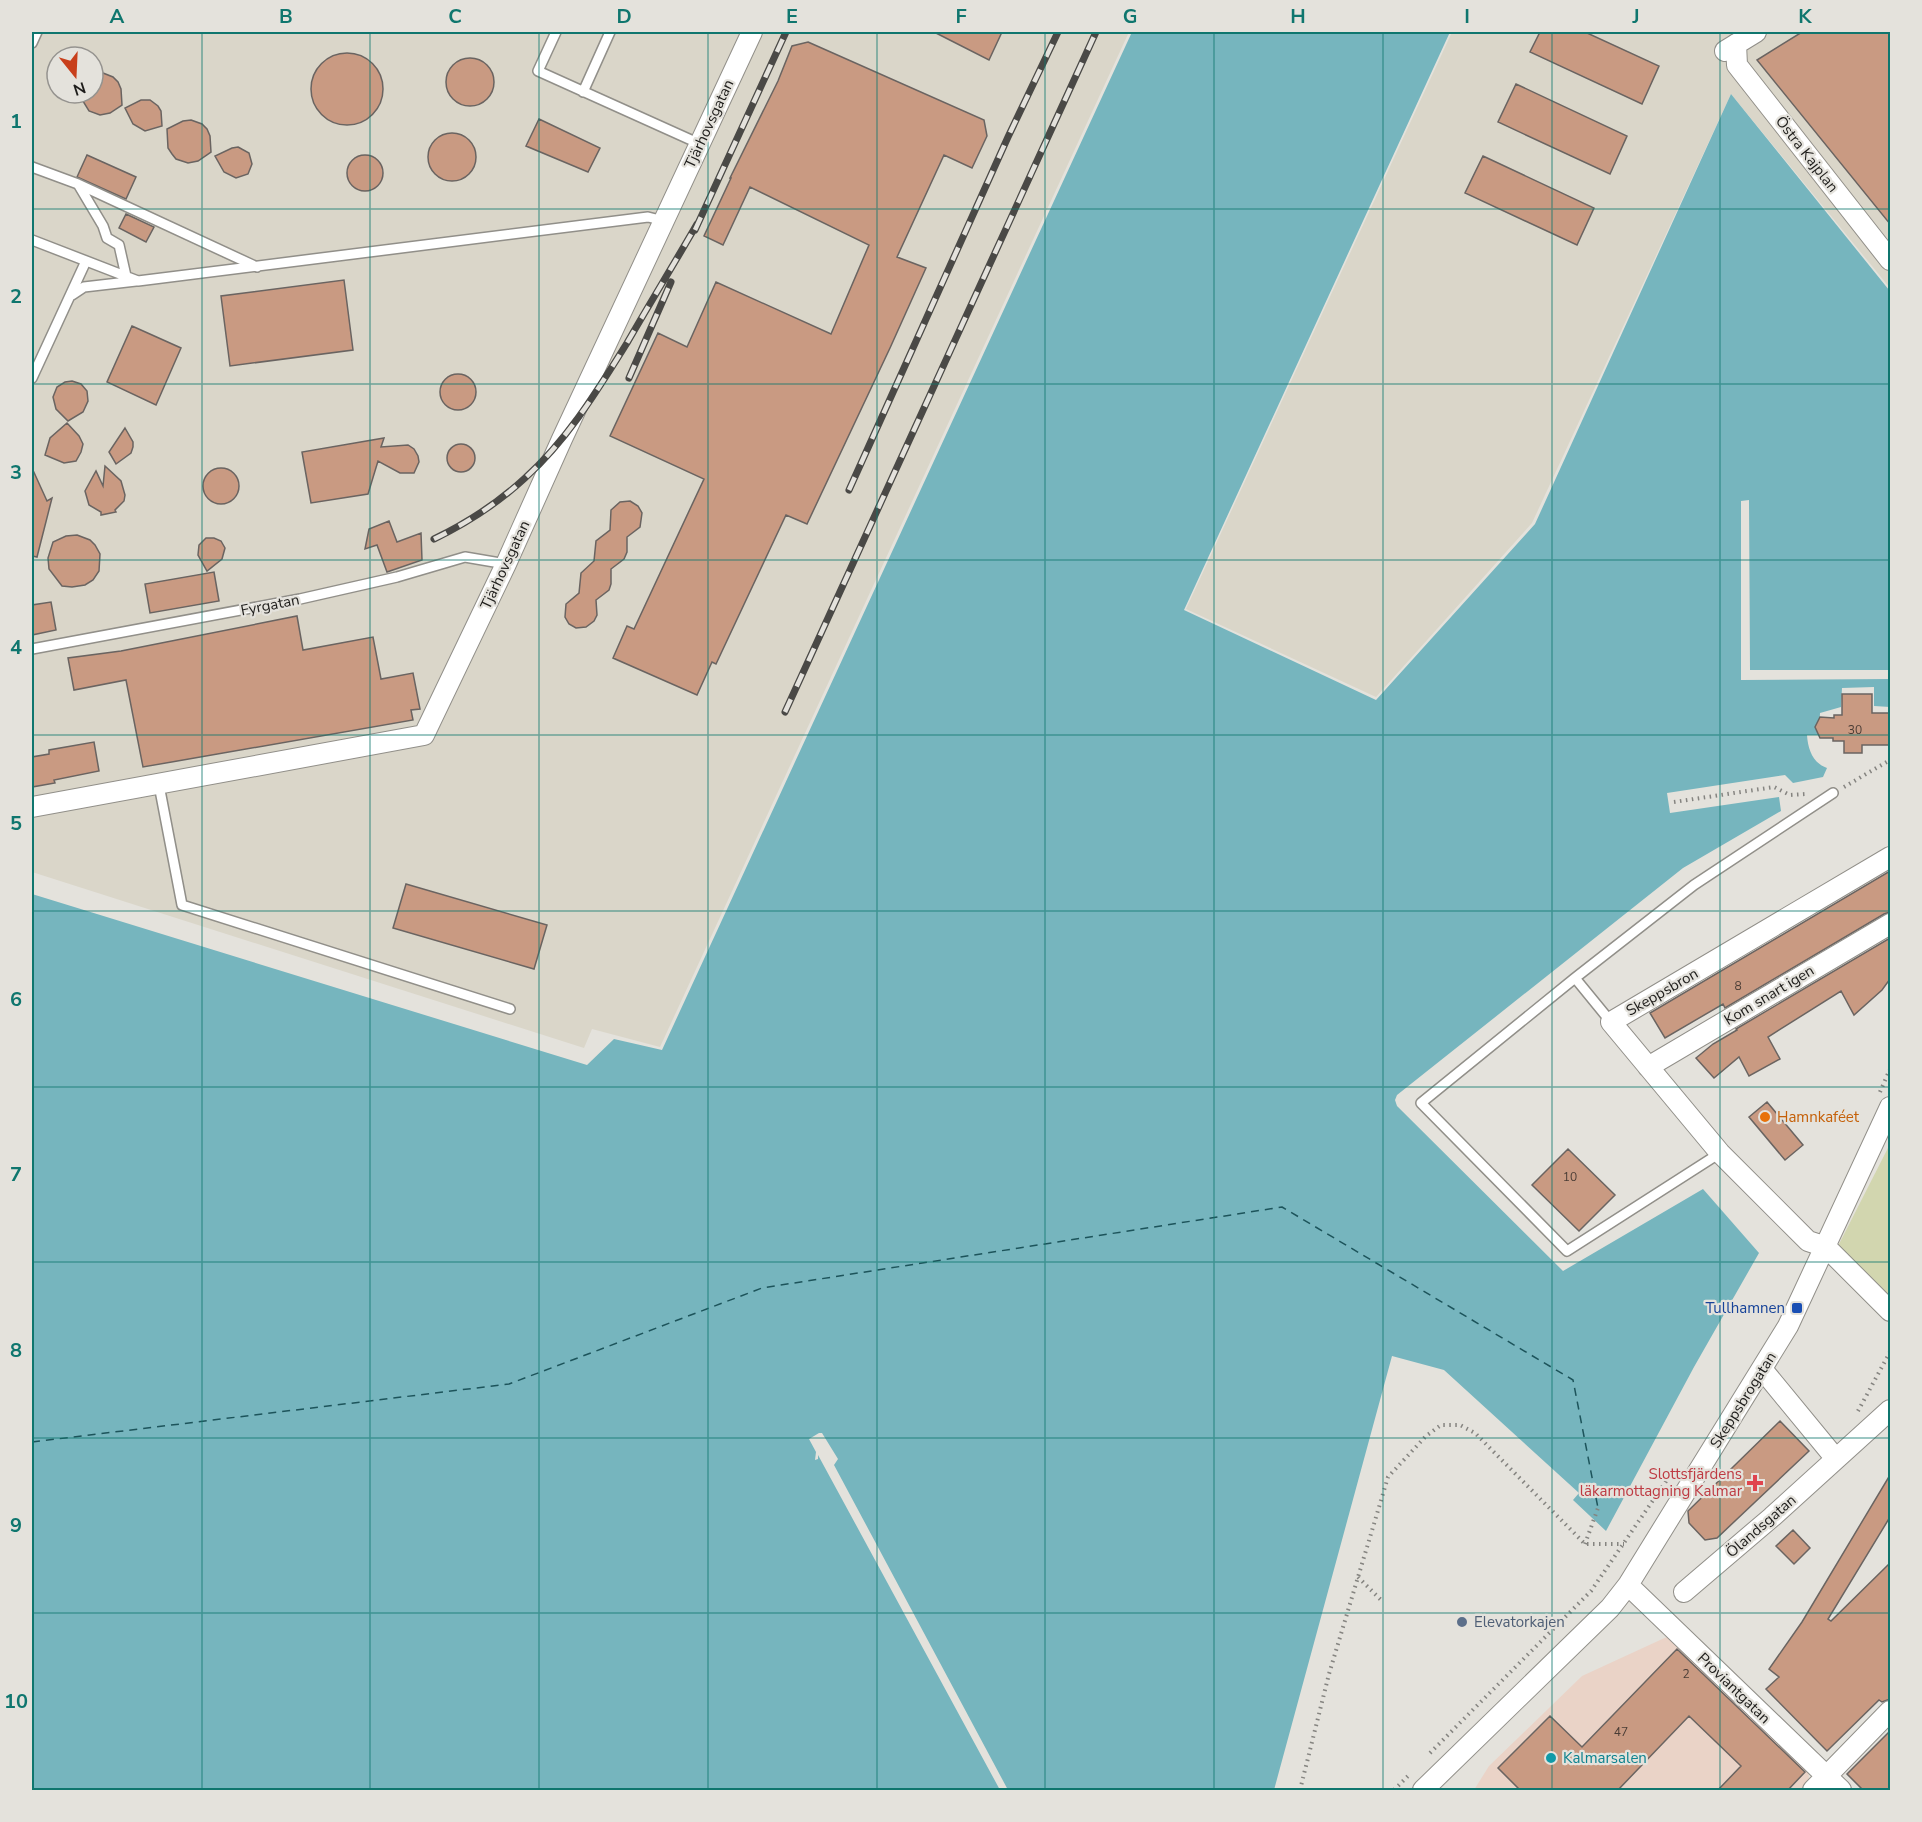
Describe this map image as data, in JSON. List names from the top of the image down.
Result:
{
  "streets": {
    "street": [
      "Tjärhovsgatan",
      "Östra Kajplan",
      "Skeppsbron",
      "Kom snart igen",
      "Skeppsbrogatan",
      "Ölandsgatan",
      "Proviantgatan"
    ],
    "lane": ["Fyrgatan"]
  },
  "crossings": [
    ["Tjärhovsgatan", "Fyrgatan"],
    ["Skeppsbron", "Kom snart igen"],
    ["Skeppsbron", "Skeppsbrogatan"],
    ["Skeppsbrogatan", "Proviantgatan"]
  ],
  "places": {
    "other": ["Hamnkaféet", "Elevatorkajen", "Kalmarsalen"],
    "transit": ["Tullhamnen"],
    "health": ["Slottsfjärdens läkarmottagning Kalmar"]
  },
  "house_numbers": [
    "30",
    "8",
    "10",
    "2",
    "47"
  ],
  "north": "bottom",
  "grid": {
    "columns": [
      "A",
      "B",
      "C",
      "D",
      "E",
      "F",
      "G",
      "H",
      "I",
      "J",
      "K"
    ],
    "rows": [
      "1",
      "2",
      "3",
      "4",
      "5",
      "6",
      "7",
      "8",
      "9",
      "10"
    ]
  }
}
